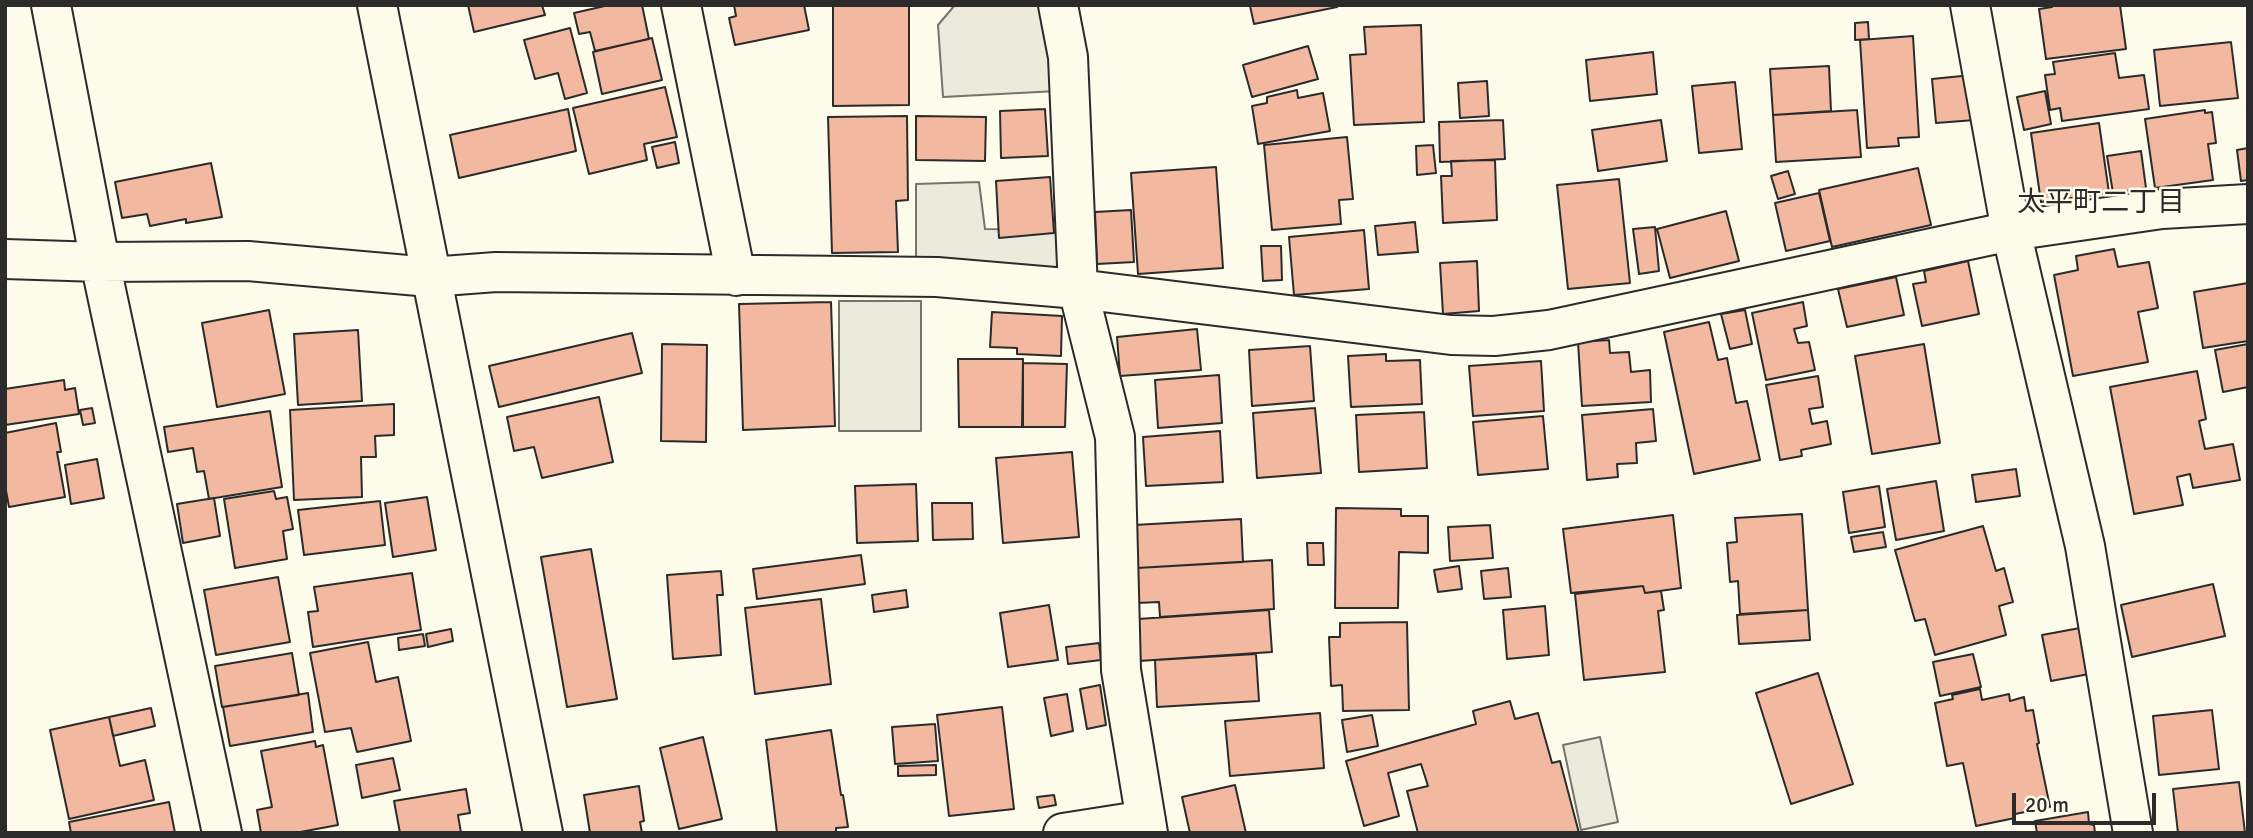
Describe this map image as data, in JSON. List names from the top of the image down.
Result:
{
  "districts": ["太平町二丁目"],
  "scale_bar": "20 m"
}
